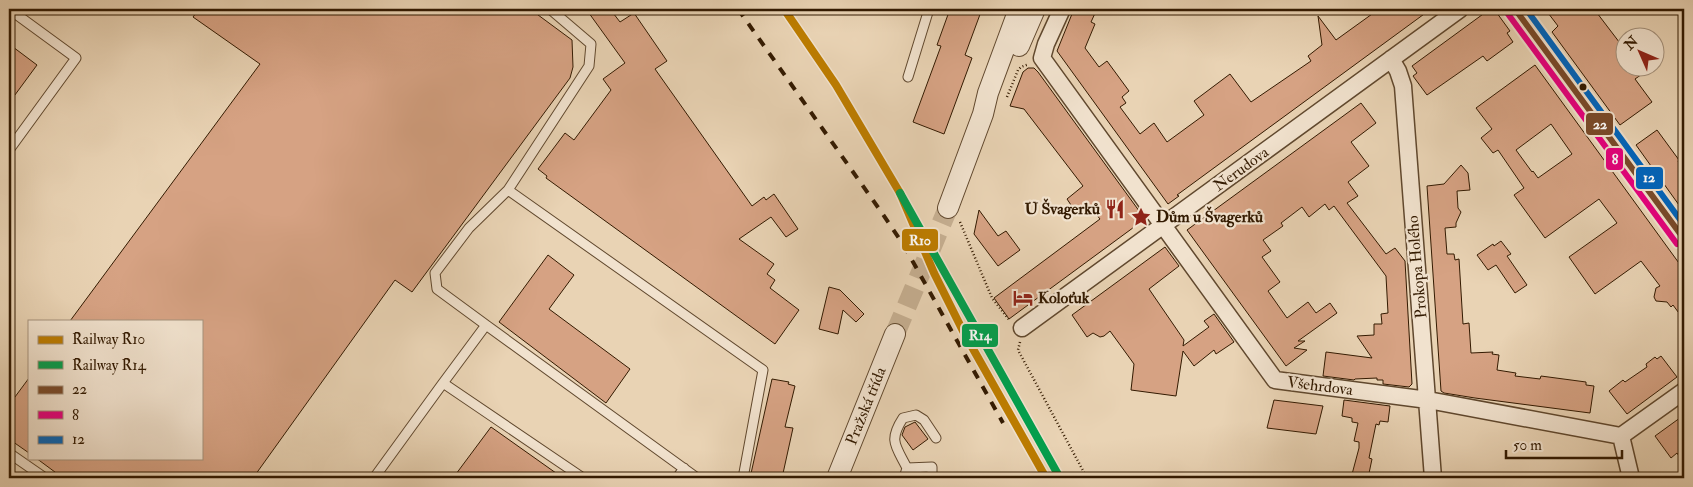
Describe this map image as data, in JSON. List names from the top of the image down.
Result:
{
  "streets": {
    "street": [
      "Nerudova",
      "Prokopa Holého",
      "Všehrdova",
      "Pražská třída"
    ]
  },
  "crossings": [
    ["Nerudova", "Prokopa Holého"],
    ["Nerudova", "Všehrdova"],
    ["Prokopa Holého", "Všehrdova"]
  ],
  "places": {
    "restaurant": ["U Švagerků"],
    "place": ["Dům u Švagerků"],
    "hotel": ["Koloťuk"]
  },
  "lines": [
    "rail line R10",
    "transit line 22",
    "transit line 12",
    "transit line 8",
    "rail line R14"
  ],
  "legend": [
    "Railway R10",
    "Railway R14",
    "22",
    "8",
    "12"
  ],
  "scale_bar": "50 m",
  "north": "top left"
}
